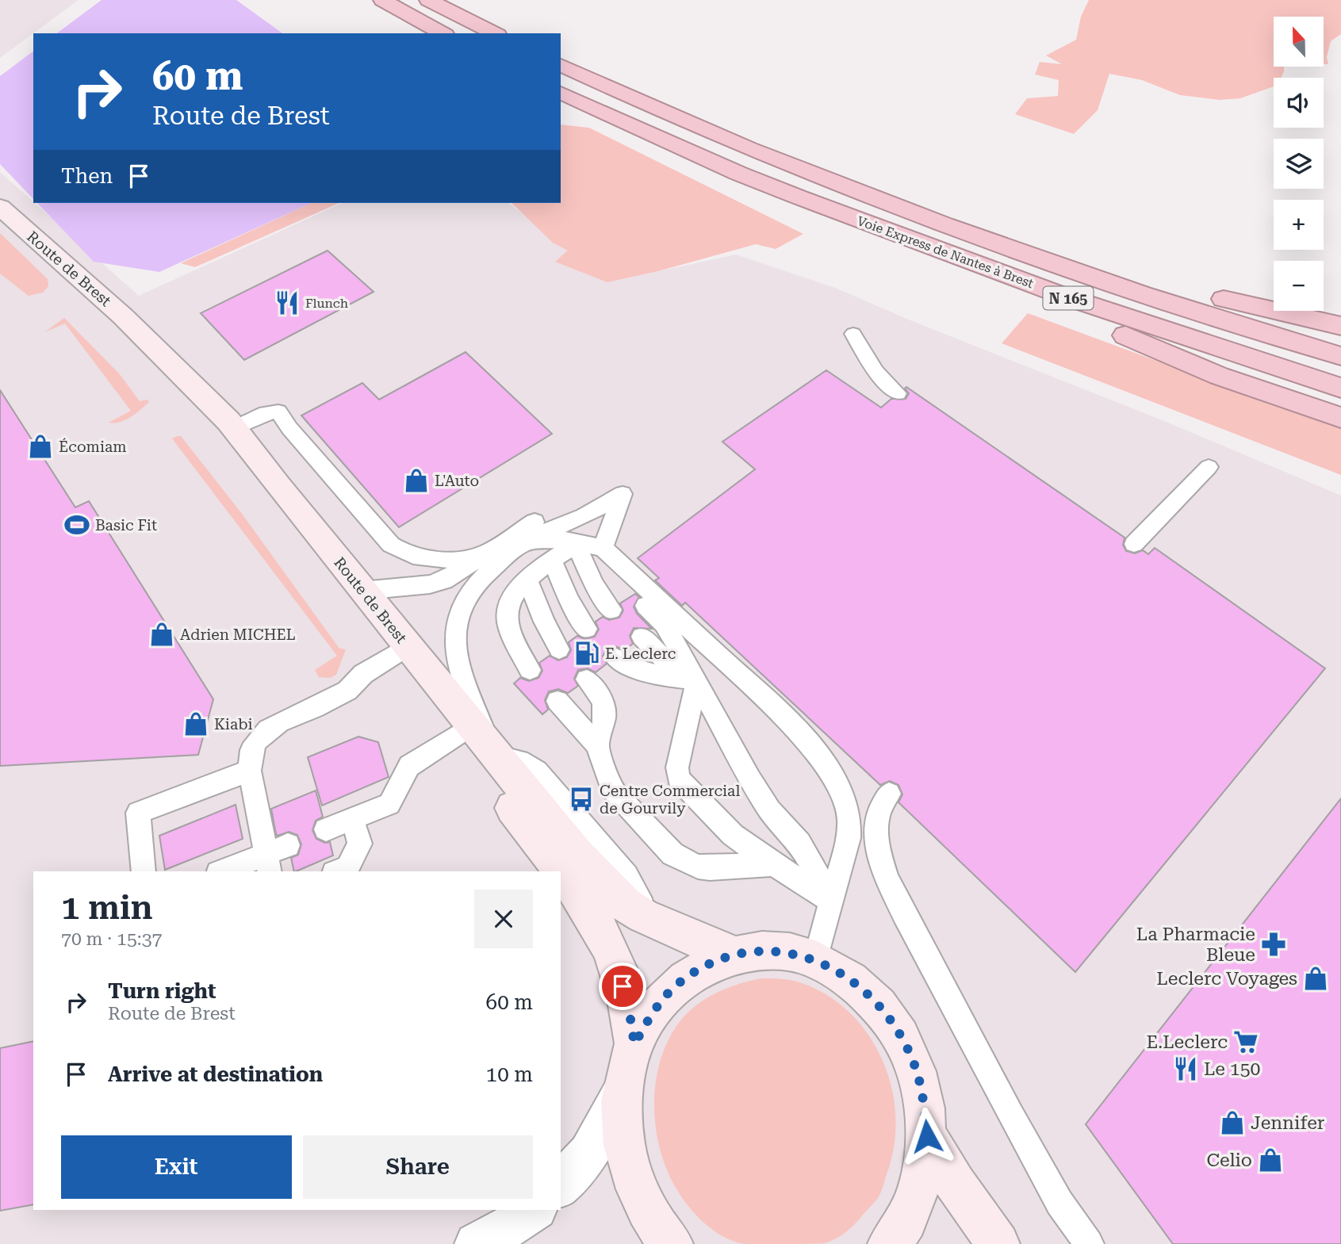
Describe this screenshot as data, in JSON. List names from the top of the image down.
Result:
{
  "streets": {
    "highway": ["Voie Express de Nantes à Brest", "N 165"],
    "main road": ["Route de Brest"]
  },
  "places": {
    "restaurant": ["Flunch", "Le 150"],
    "shop": [
      "Écomiam",
      "L'Auto",
      "Adrien MICHEL",
      "Kiabi",
      "Leclerc Voyages",
      "Jennifer",
      "Celio"
    ],
    "sports": ["Basic Fit"],
    "fuel station": ["E. Leclerc"],
    "bus stop": ["Centre Commercial de Gourvily"],
    "pharmacy": ["La Pharmacie Bleue"],
    "supermarket": ["E.Leclerc"]
  },
  "north": "top",
  "page": {
    "map_buttons": ["+", "−"],
    "turn": ["60 m", "Route de Brest"],
    "then": "Then",
    "heading": ["1 min", "70 m · 15:37"],
    "list": [
      {
        "name": "Turn right",
        "note": "Route de Brest",
        "value": "60 m"
      },
      {
        "name": "Arrive at destination",
        "value": "10 m"
      }
    ],
    "buttons": ["Exit", "Share"]
  }
}
